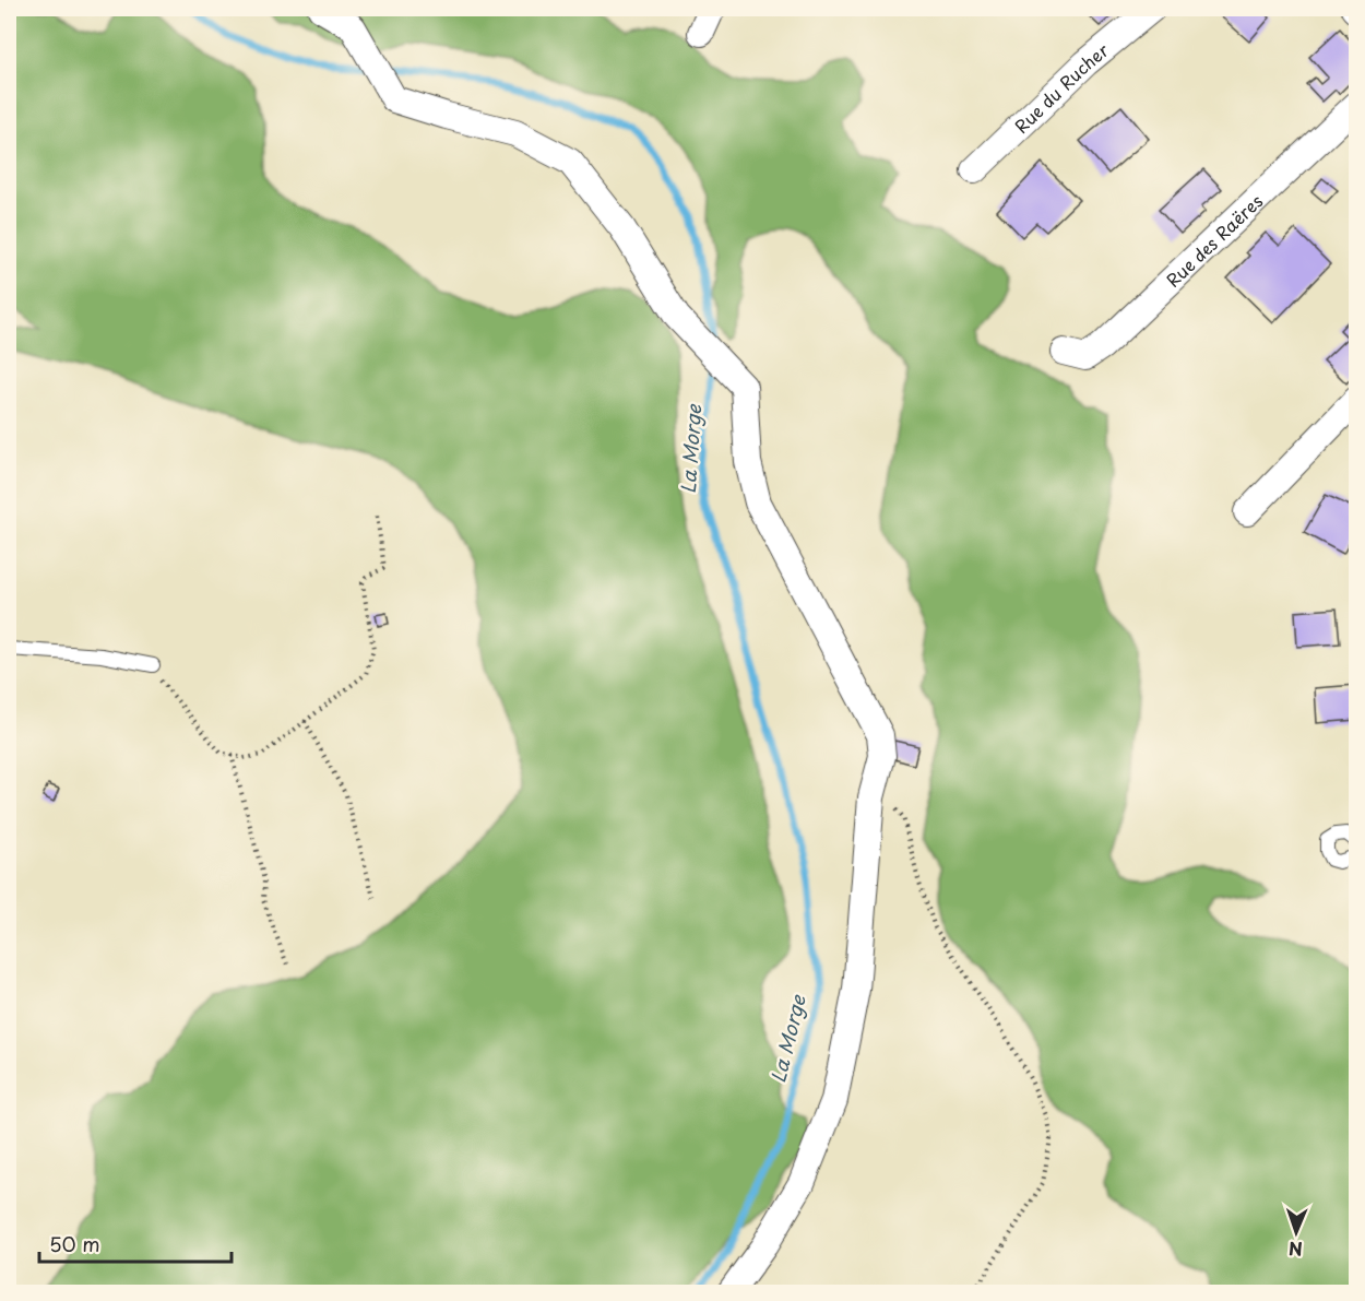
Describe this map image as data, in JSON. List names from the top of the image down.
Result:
{
  "streets": {
    "street": ["Rue du Rucher", "Rue des Raëres"]
  },
  "water": ["La Morge"],
  "scale_bar": "50 m",
  "north": "bottom"
}
